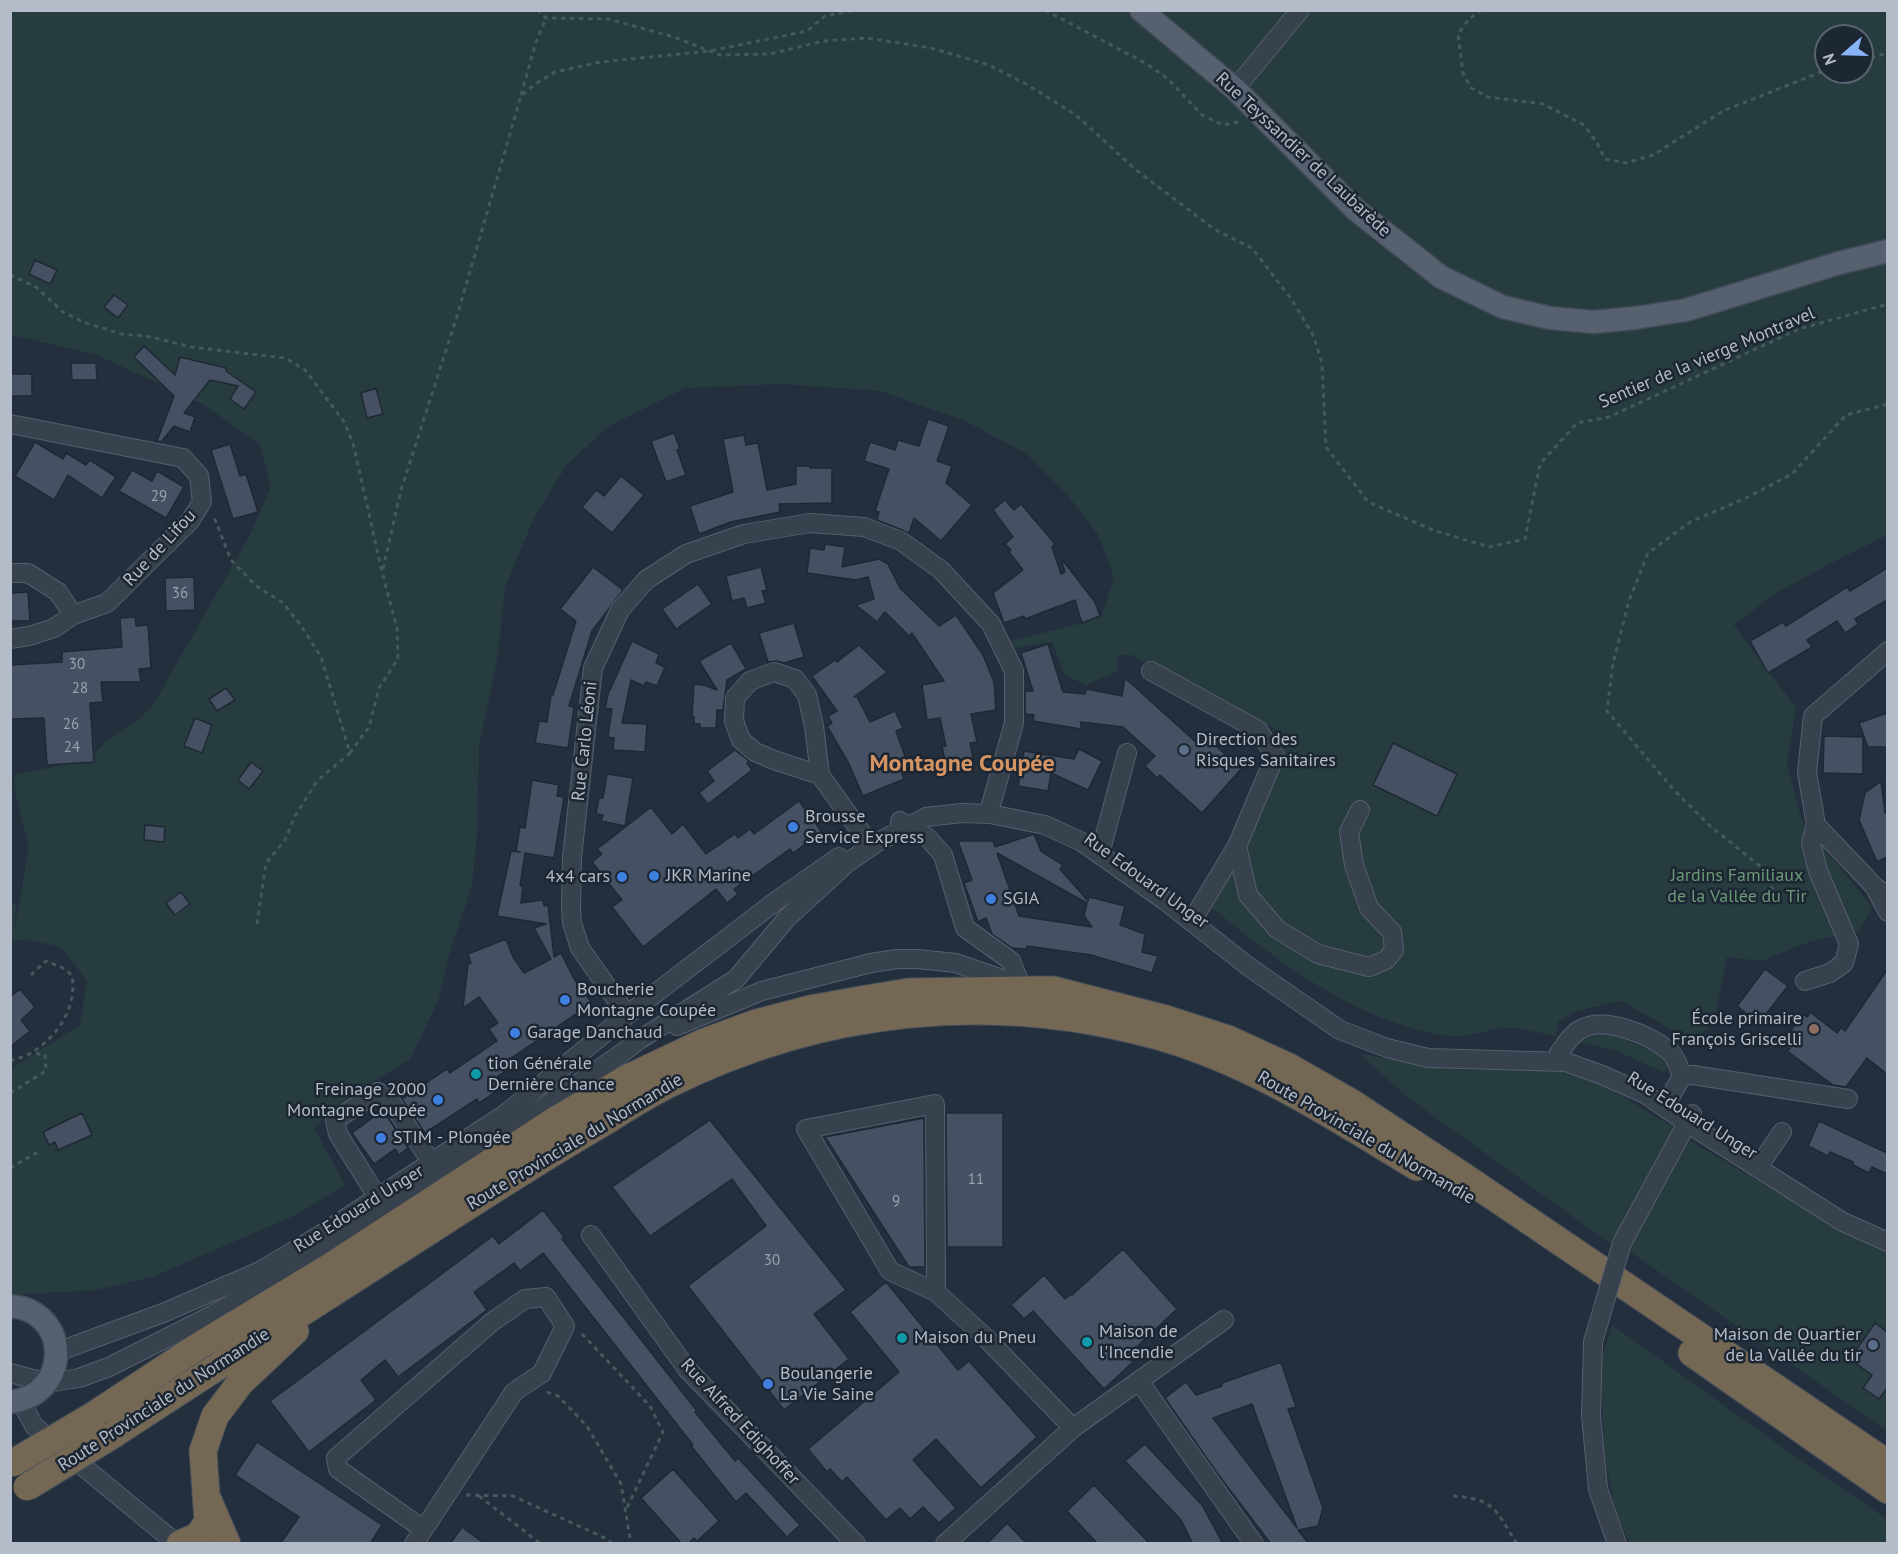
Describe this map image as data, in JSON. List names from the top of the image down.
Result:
{
  "streets": {
    "highway": ["Route Provinciale du Normandie"],
    "main road": ["Rue Teyssandier de Laubarède"],
    "street": [
      "Rue de Lifou",
      "Rue Carlo Léoni",
      "Rue Edouard Unger",
      "Rue Alfred Edighoffer"
    ],
    "path": ["Sentier de la vierge Montravel"]
  },
  "crossings": [
    ["Rue Carlo Léoni", "Rue Edouard Unger"]
  ],
  "districts": ["Montagne Coupée"],
  "parks": ["Jardins Familiaux de la Vallée du Tir"],
  "places": [
    "Direction des Risques Sanitaires",
    "Brousse Service Express",
    "JKR Marine",
    "4x4 cars",
    "SGIA",
    "Boucherie Montagne Coupée",
    "École primaire François Griscelli",
    "Garage Danchaud",
    "tion Générale Dernière Chance",
    "Freinage 2000 Montagne Coupée",
    "STIM - Plongée",
    "Maison du Pneu",
    "Maison de l'Incendie",
    "Maison de Quartier de la Vallée du tir",
    "Boulangerie La Vie Saine"
  ],
  "house_numbers": [
    "29",
    "36",
    "30",
    "28",
    "26",
    "24",
    "11",
    "9",
    "30"
  ],
  "north": "left"
}
